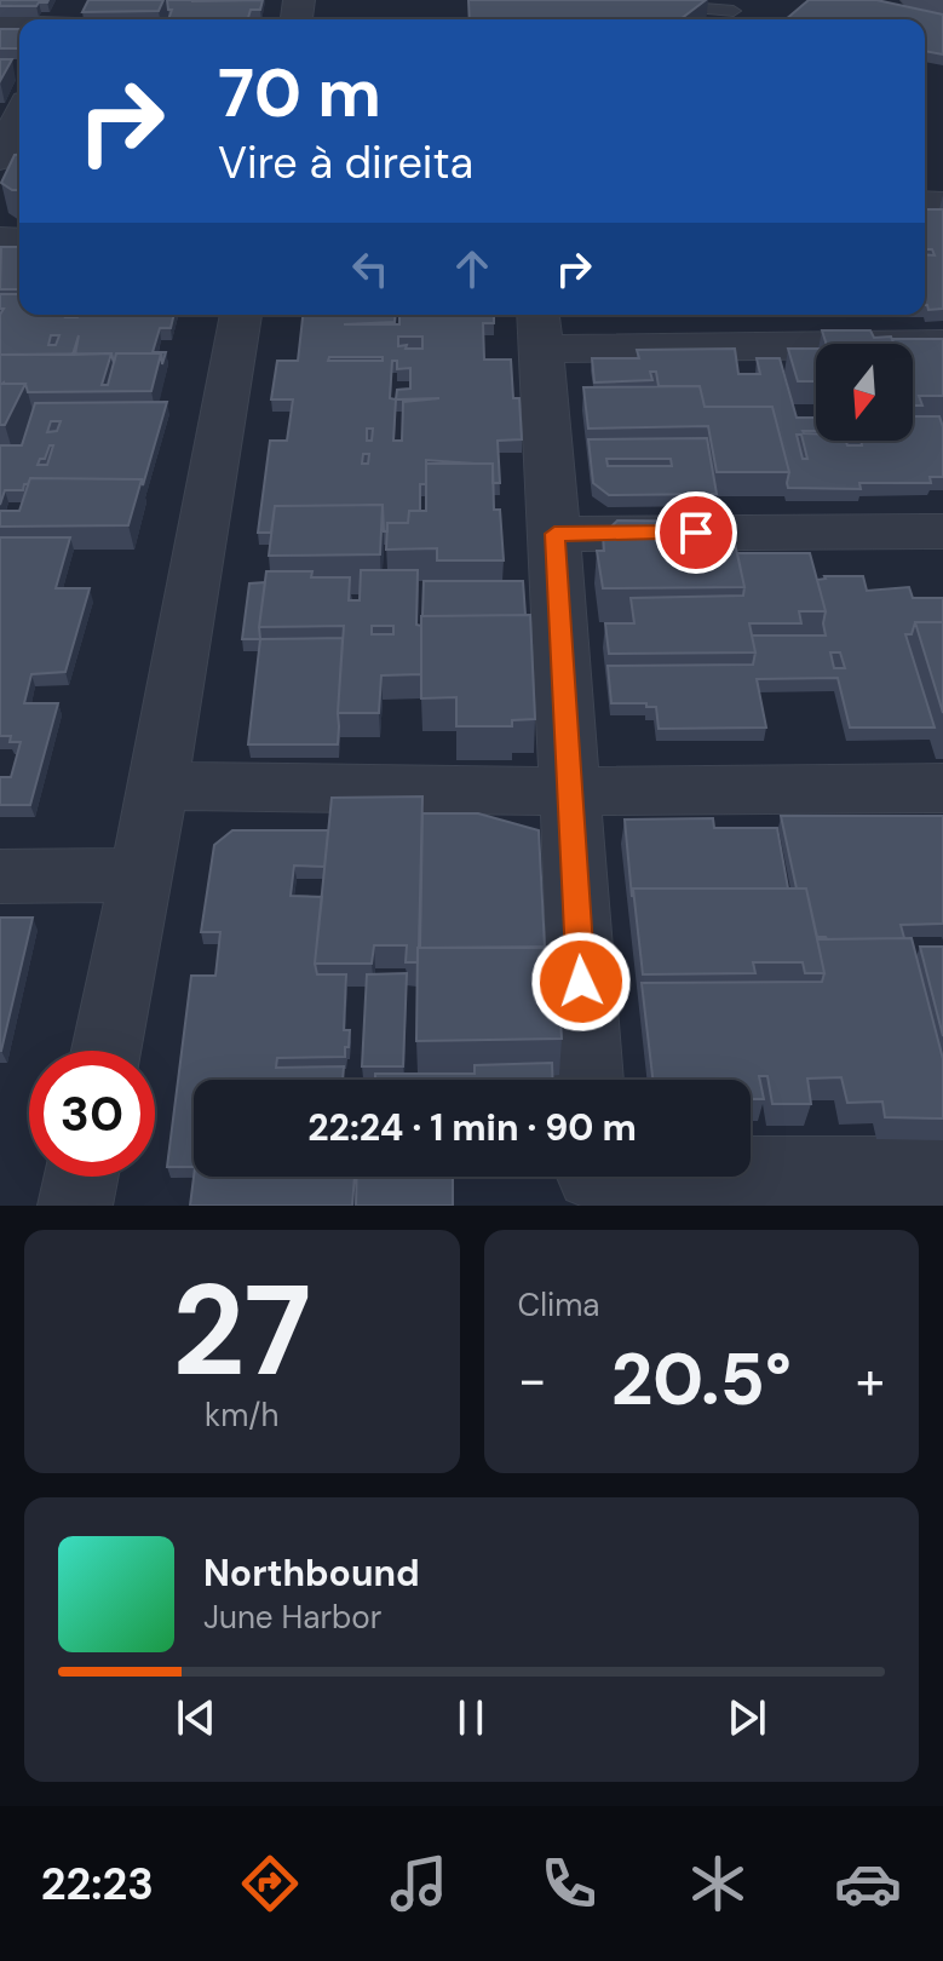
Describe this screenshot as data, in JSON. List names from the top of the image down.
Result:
{
  "north": "bottom",
  "page": {
    "turn": ["70 m", "Vire à direita"],
    "limit": "30",
    "trip": "22:24 · 1 min · 90 m",
    "tile": [
      ["27", "km/h"],
      "Clima"
    ],
    "heat": ["−", "20.5°", "+"],
    "song": ["Northbound", "June Harbor"],
    "tabs": "22:23"
  }
}
